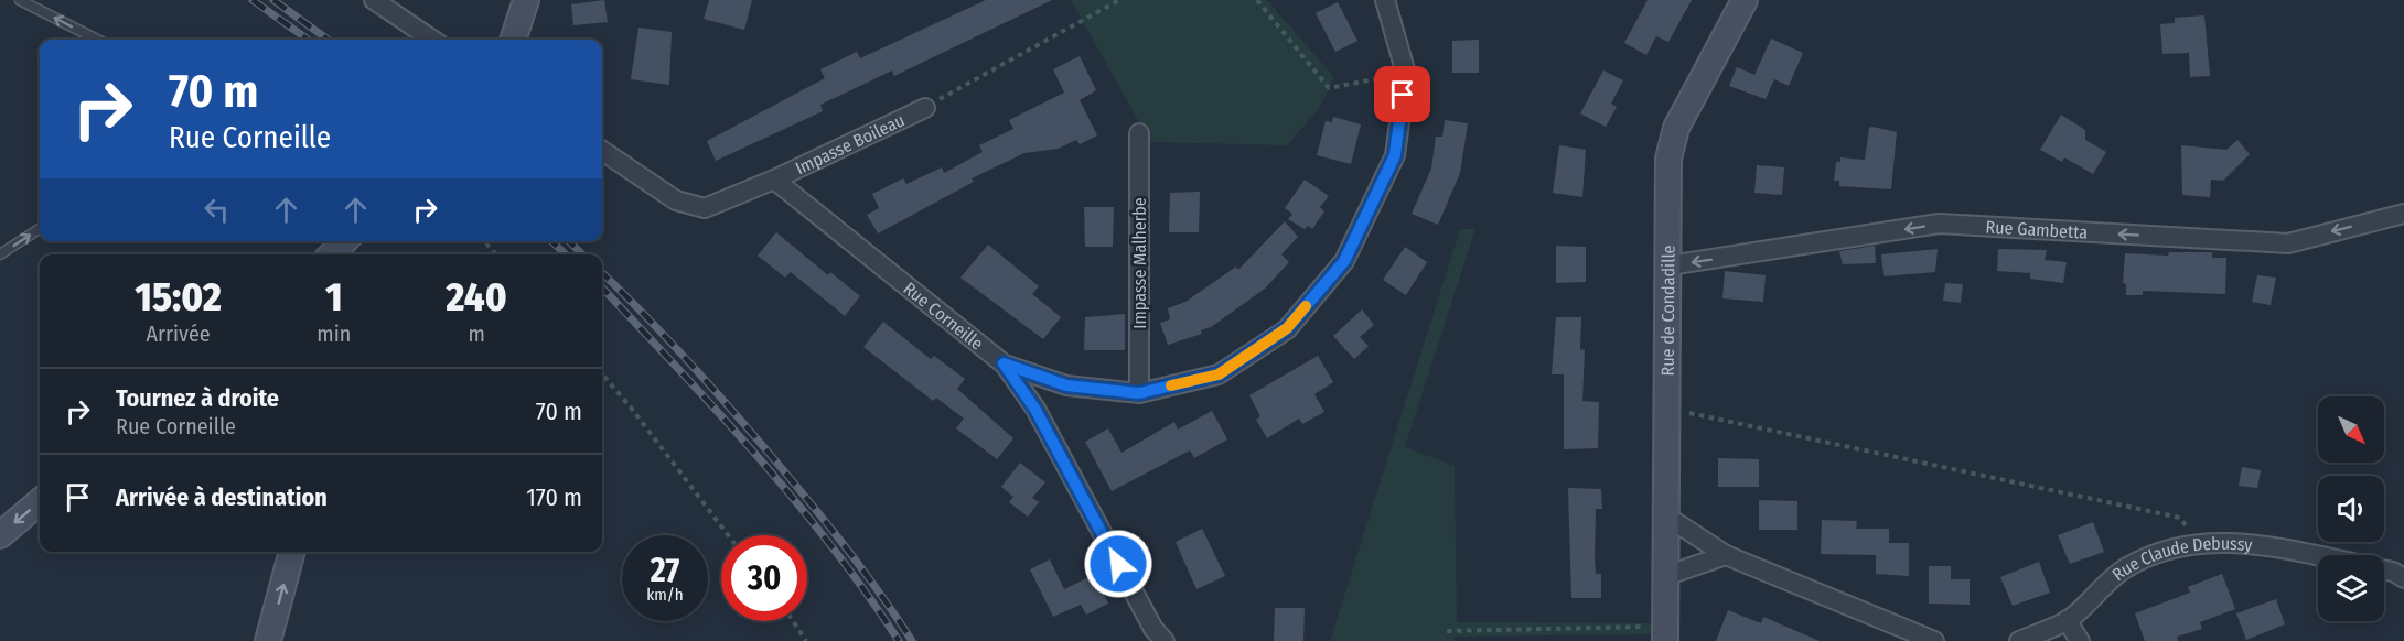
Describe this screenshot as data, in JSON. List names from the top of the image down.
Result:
{
  "streets": {
    "street": [
      "Impasse Boileau",
      "Rue Gambetta",
      "Impasse Malherbe",
      "Rue de Condadille",
      "Rue Corneille",
      "Rue Claude Debussy"
    ]
  },
  "crossings": [
    ["Impasse Boileau", "Rue Corneille"],
    ["Rue Gambetta", "Rue de Condadille"],
    ["Impasse Malherbe", "Rue Corneille"]
  ],
  "one_way": ["Rue Gambetta"],
  "north": "bottom right",
  "page": {
    "turn": ["70 m", "Rue Corneille"],
    "eta": [
      "15:02",
      "Arrivée",
      "1",
      "min",
      "240",
      "m"
    ],
    "list": [
      {
        "name": "Tournez à droite",
        "note": "Rue Corneille",
        "value": "70 m"
      },
      {
        "name": "Arrivée à destination",
        "value": "170 m"
      }
    ],
    "speed": "27 km/h",
    "limit": "30"
  }
}
